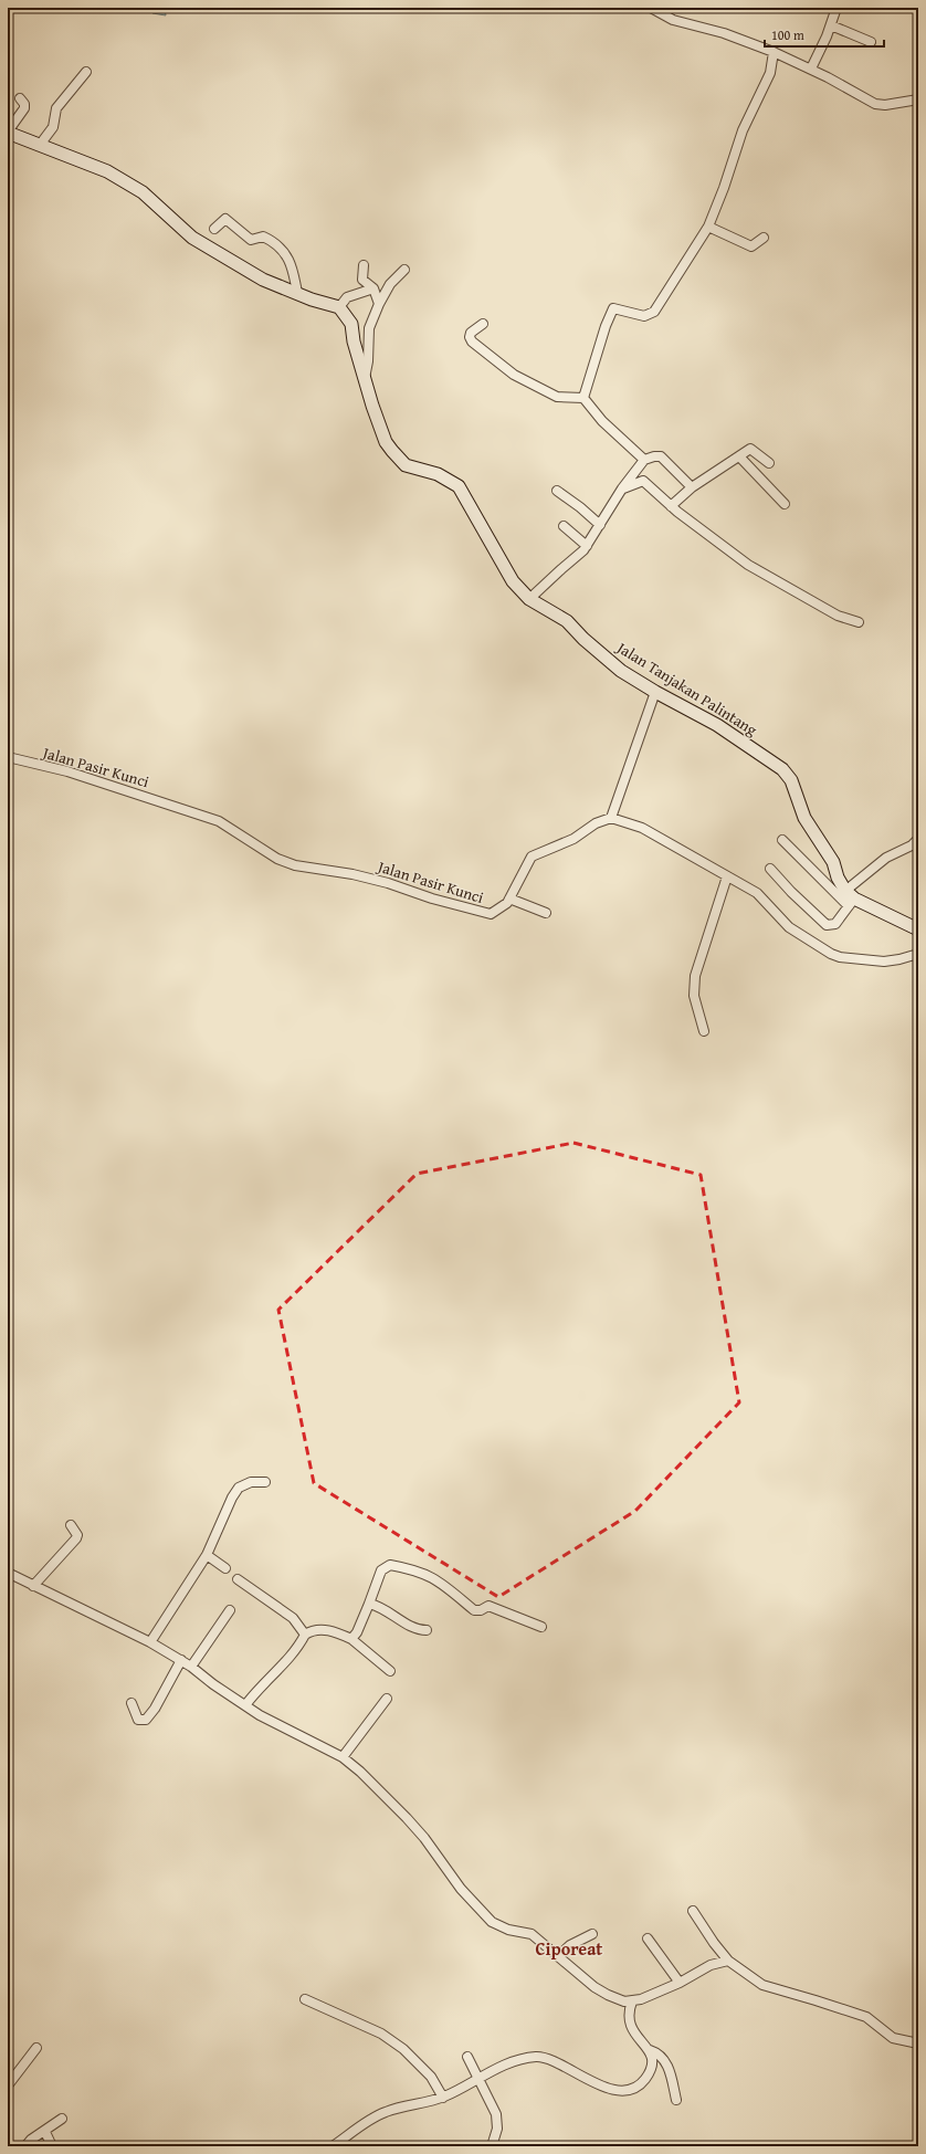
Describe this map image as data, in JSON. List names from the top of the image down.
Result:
{
  "streets": {
    "street": ["Jalan Tanjakan Palintang", "Jalan Pasir Kunci"]
  },
  "districts": ["Ciporeat"],
  "scale_bar": "100 m"
}
